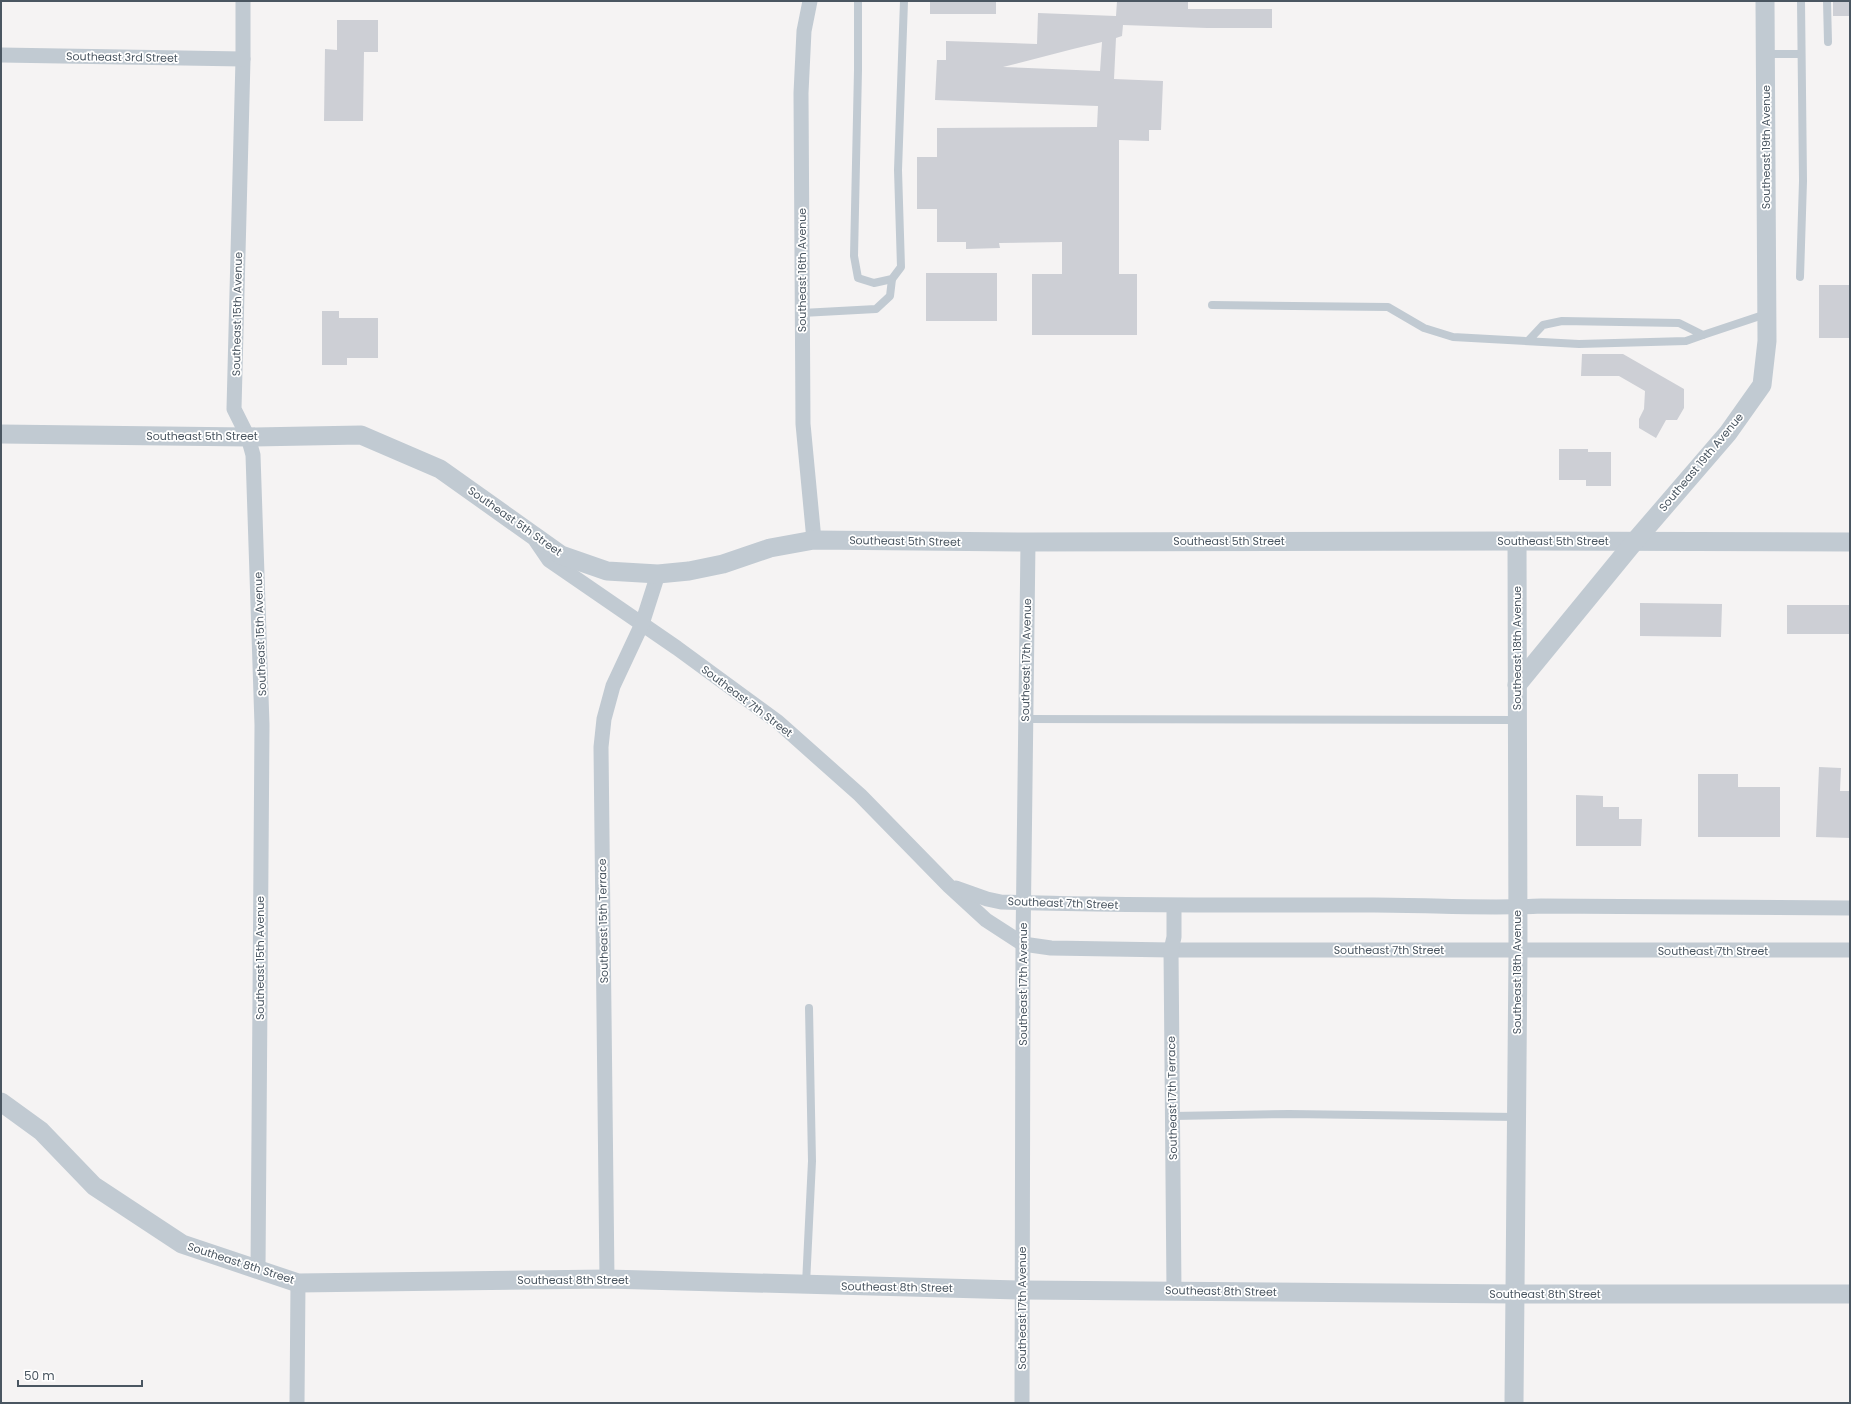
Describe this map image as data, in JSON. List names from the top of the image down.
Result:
{
  "streets": {
    "street": [
      "Southeast 3rd Street",
      "Southeast 19th Avenue",
      "Southeast 16th Avenue",
      "Southeast 15th Avenue",
      "Southeast 5th Street",
      "Southeast 18th Avenue",
      "Southeast 17th Avenue",
      "Southeast 7th Street",
      "Southeast 15th Terrace",
      "Southeast 17th Terrace",
      "Southeast 8th Street"
    ]
  },
  "crossings": [
    ["Southeast 3rd Street", "Southeast 15th Avenue"],
    ["Southeast 19th Avenue", "Southeast 5th Street"],
    ["Southeast 19th Avenue", "Southeast 18th Avenue"],
    ["Southeast 16th Avenue", "Southeast 5th Street"],
    ["Southeast 15th Avenue", "Southeast 5th Street"],
    ["Southeast 15th Avenue", "Southeast 8th Street"],
    ["Southeast 5th Street", "Southeast 18th Avenue"],
    ["Southeast 5th Street", "Southeast 17th Avenue"],
    ["Southeast 5th Street", "Southeast 7th Street"],
    ["Southeast 5th Street", "Southeast 15th Terrace"],
    ["Southeast 18th Avenue", "Southeast 7th Street"],
    ["Southeast 18th Avenue", "Southeast 8th Street"],
    ["Southeast 17th Avenue", "Southeast 7th Street"],
    ["Southeast 17th Avenue", "Southeast 8th Street"],
    ["Southeast 7th Street", "Southeast 15th Terrace"],
    ["Southeast 7th Street", "Southeast 17th Terrace"],
    ["Southeast 15th Terrace", "Southeast 8th Street"],
    ["Southeast 17th Terrace", "Southeast 8th Street"]
  ],
  "scale_bar": "50 m"
}
